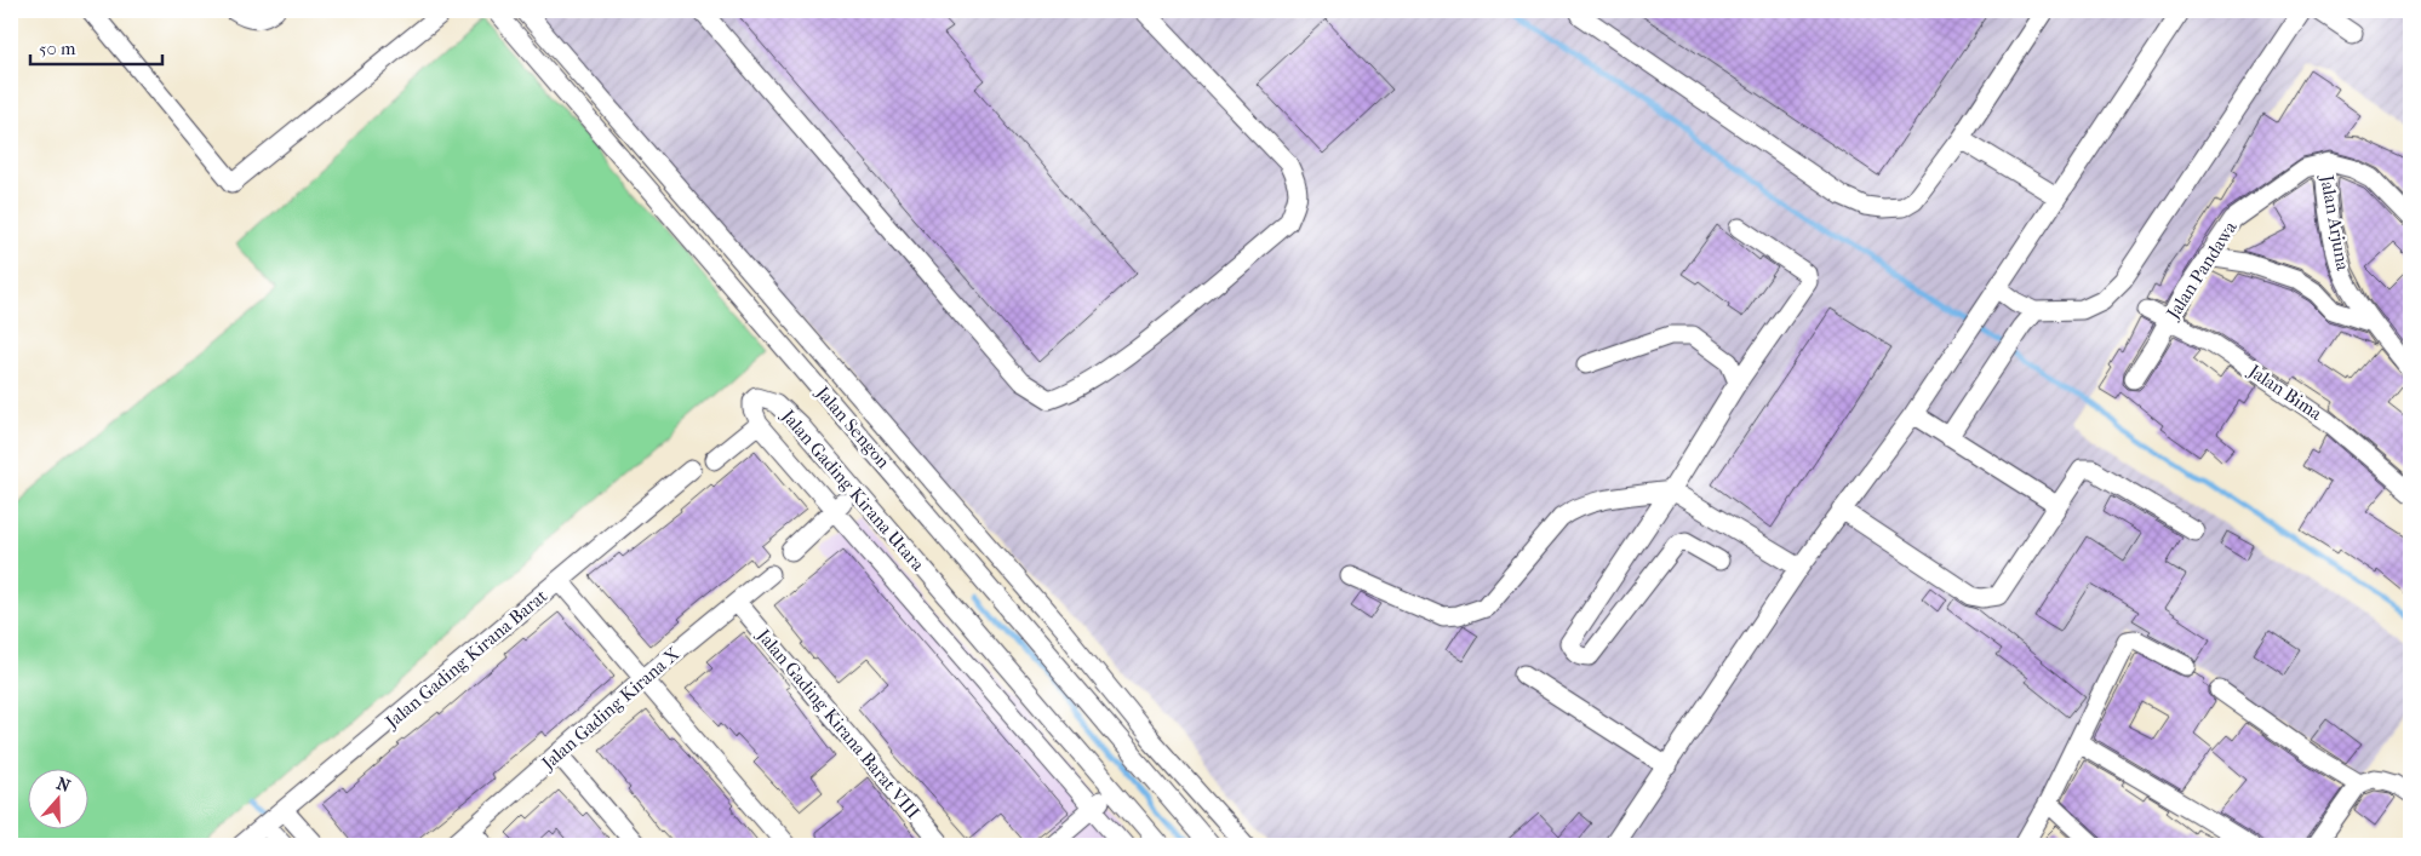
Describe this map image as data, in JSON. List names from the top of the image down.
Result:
{
  "streets": {
    "street": [
      "Jalan Arjuna",
      "Jalan Pandawa",
      "Jalan Bima",
      "Jalan Sengon",
      "Jalan Gading Kirana Utara",
      "Jalan Gading Kirana Barat",
      "Jalan Gading Kirana X",
      "Jalan Gading Kirana Barat VIII"
    ]
  },
  "crossings": [
    ["Jalan Arjuna", "Jalan Pandawa"],
    ["Jalan Pandawa", "Jalan Bima"],
    ["Jalan Gading Kirana X", "Jalan Gading Kirana Barat VIII"]
  ],
  "scale_bar": "50 m",
  "north": "top"
}
